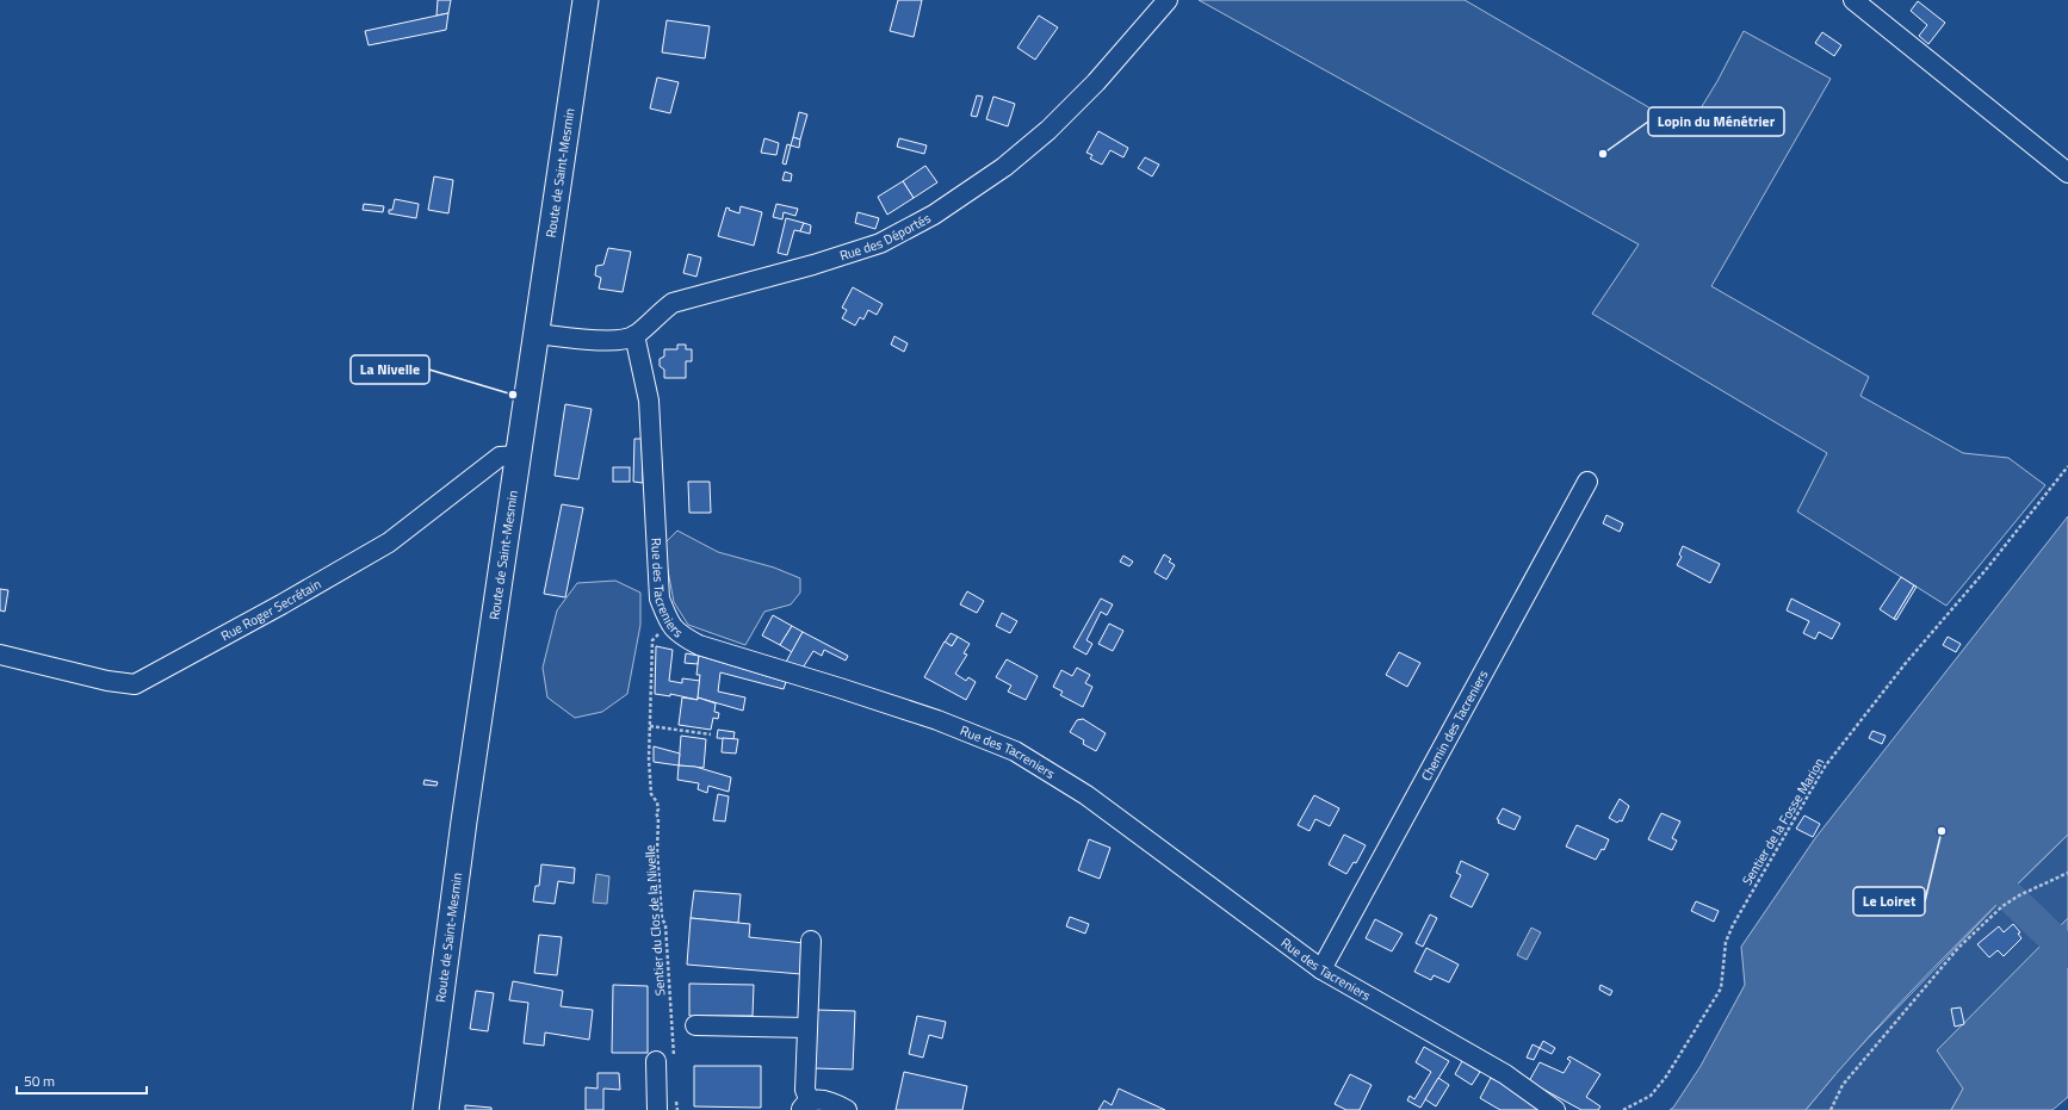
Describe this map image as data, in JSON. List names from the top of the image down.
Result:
{
  "streets": {
    "main road": ["Route de Saint-Mesmin"],
    "street": [
      "Rue des Déportés",
      "Rue des Tacreniers",
      "Rue Roger Secrétain",
      "Chemin des Tacreniers"
    ],
    "path": ["Sentier de la Fosse Marion", "Sentier du Clos de la Nivelle"]
  },
  "crossings": [
    ["Route de Saint-Mesmin", "Rue Roger Secrétain"],
    ["Rue des Déportés", "Rue des Tacreniers"],
    ["Rue des Tacreniers", "Chemin des Tacreniers"],
    ["Rue des Tacreniers", "Sentier du Clos de la Nivelle"]
  ],
  "places": ["Lopin du Ménétrier", "La Nivelle", "Le Loiret"],
  "scale_bar": "50 m"
}
